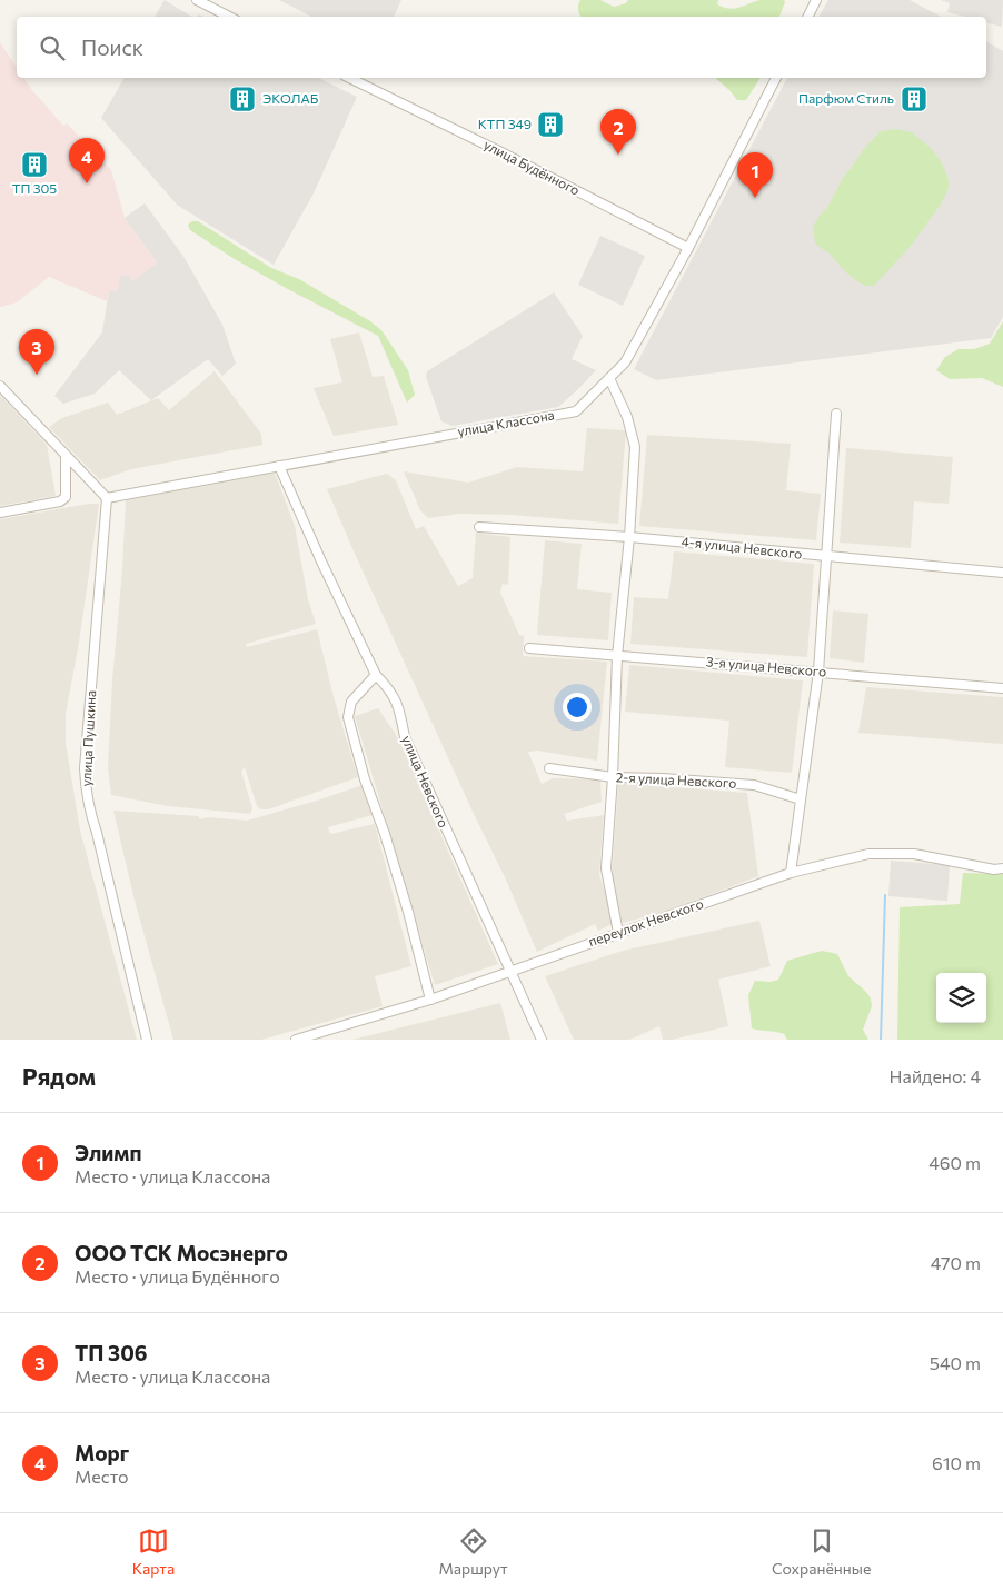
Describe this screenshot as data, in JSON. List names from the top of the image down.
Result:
{
  "streets": {
    "street": [
      "улица Будённого",
      "улица Классона",
      "4-я улица Невского",
      "3-я улица Невского",
      "улица Пушкина",
      "2-я улица Невского",
      "улица Невского",
      "переулок Невского"
    ]
  },
  "crossings": [
    ["улица Будённого", "улица Классона"],
    ["улица Классона", "улица Пушкина"],
    ["улица Классона", "улица Невского"],
    ["улица Невского", "переулок Невского"]
  ],
  "places": {
    "building": [
      "ЭКОЛАБ",
      "Парфюм Стиль",
      "КТП 349",
      "ТП 305"
    ]
  },
  "page": {
    "search": "Поиск",
    "pins": [
      "2",
      "4",
      "1",
      "3"
    ],
    "heading": ["Рядом", "Найдено: 4"],
    "list": [
      {
        "mark": "1",
        "name": "Элимп",
        "note": "Место · улица Классона",
        "value": "460 m"
      },
      {
        "mark": "2",
        "name": "ООО ТСК Мосэнерго",
        "note": "Место · улица Будённого",
        "value": "470 m"
      },
      {
        "mark": "3",
        "name": "ТП 306",
        "note": "Место · улица Классона",
        "value": "540 m"
      },
      {
        "mark": "4",
        "name": "Морг",
        "note": "Место",
        "value": "610 m"
      }
    ],
    "nav": ["Карта", "Маршрут", "Сохранённые"]
  }
}
